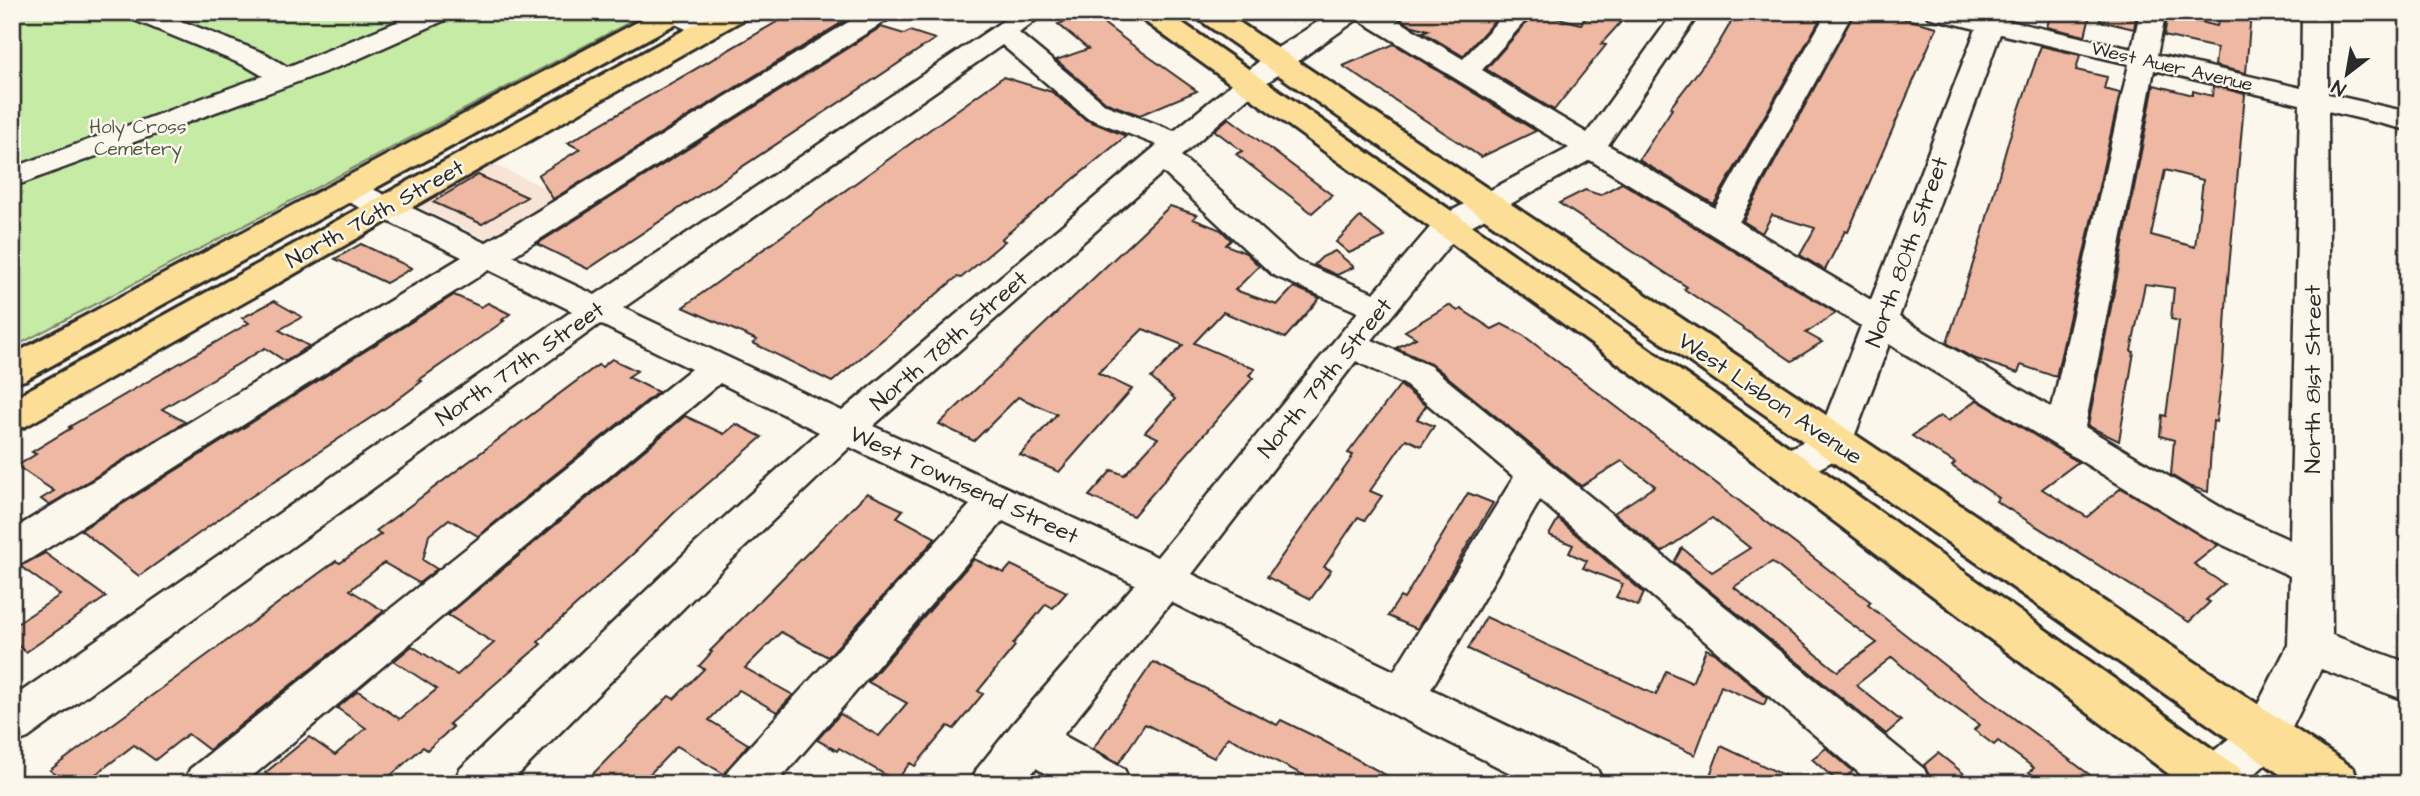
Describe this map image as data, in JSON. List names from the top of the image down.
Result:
{
  "streets": {
    "main road": ["North 76th Street", "West Lisbon Avenue"],
    "street": [
      "West Auer Avenue",
      "North 80th Street",
      "North 78th Street",
      "North 77th Street",
      "North 79th Street",
      "North 81st Street",
      "West Townsend Street"
    ]
  },
  "crossings": [
    ["West Auer Avenue", "North 80th Street"],
    ["West Auer Avenue", "North 81st Street"],
    ["North 76th Street", "West Townsend Street"],
    ["North 80th Street", "West Lisbon Avenue"],
    ["North 78th Street", "West Lisbon Avenue"],
    ["North 78th Street", "West Townsend Street"],
    ["North 77th Street", "West Townsend Street"],
    ["North 79th Street", "West Lisbon Avenue"],
    ["North 79th Street", "West Townsend Street"],
    ["North 81st Street", "West Lisbon Avenue"]
  ],
  "parks": ["Holy Cross Cemetery"],
  "north": "bottom left"
}
